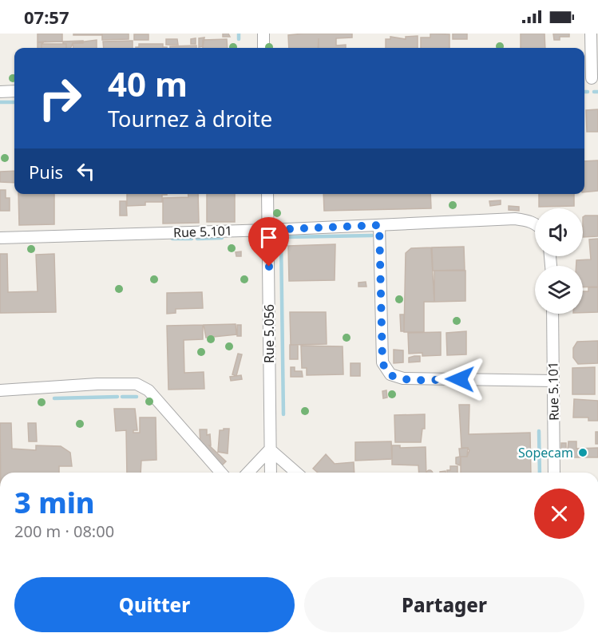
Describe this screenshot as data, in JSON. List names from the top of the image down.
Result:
{
  "streets": {
    "street": ["Rue 5.101", "Rue 5.056"]
  },
  "crossings": [
    ["Rue 5.101", "Rue 5.056"]
  ],
  "places": ["Sopecam"],
  "page": {
    "status": "07:57",
    "turn": ["40 m", "Tournez à droite"],
    "then": "Puis",
    "heading": ["3 min", "200 m · 08:00"],
    "buttons": ["Quitter", "Partager"]
  }
}
